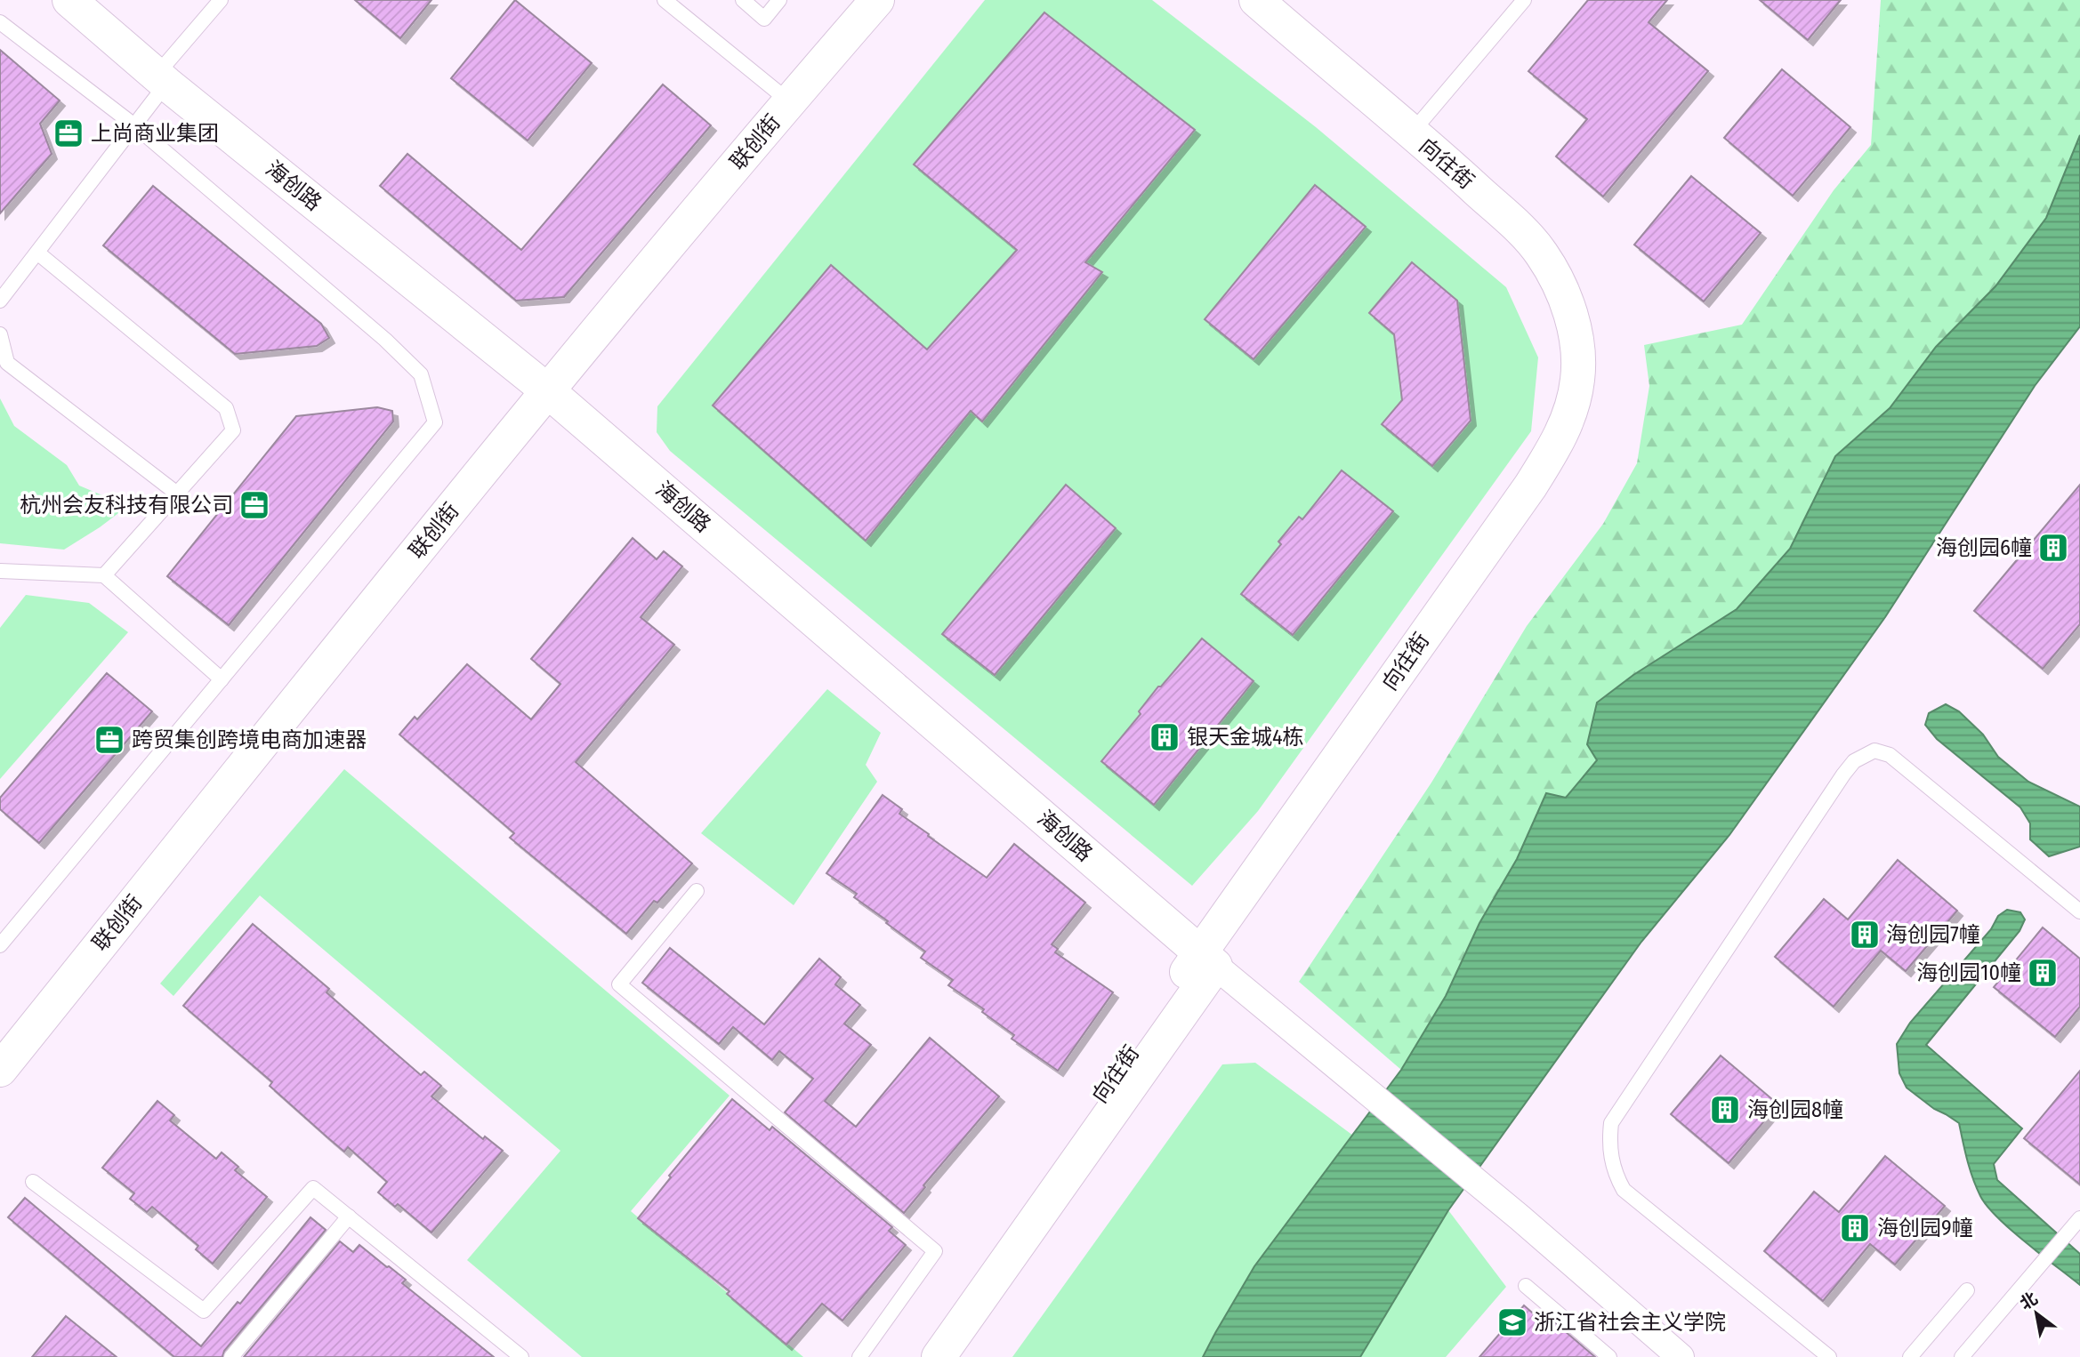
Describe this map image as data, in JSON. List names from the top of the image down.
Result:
{
  "streets": {
    "street": ["联创街", "向往街", "海创路"]
  },
  "crossings": [
    ["联创街", "海创路"],
    ["向往街", "海创路"]
  ],
  "places": {
    "office": ["上尚商业集团", "杭州会友科技有限公司", "跨贸集创跨境电商加速器"],
    "building": [
      "海创园6幢",
      "银天金城4栋",
      "海创园7幢",
      "海创园10幢",
      "海创园8幢",
      "海创园9幢"
    ],
    "school or university": ["浙江省社会主义学院"]
  },
  "north": "top left"
}
